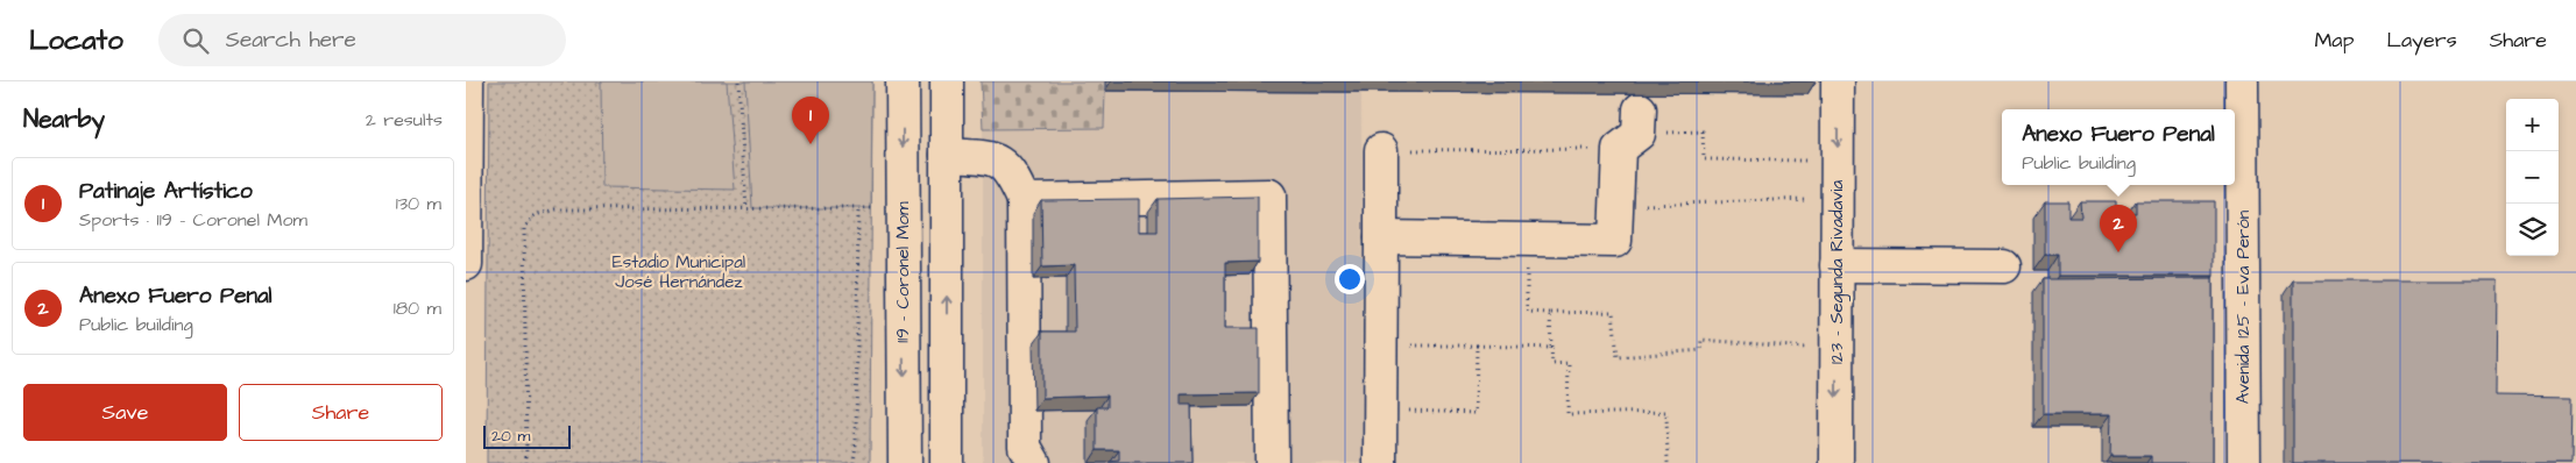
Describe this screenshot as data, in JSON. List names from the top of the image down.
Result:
{
  "streets": {
    "street": ["119 - Coronel Mom", "123 - Segunda Rivadavia", "Avenida 125 - Eva Perón"]
  },
  "one_way": ["123 - Segunda Rivadavia"],
  "parks": ["Estadio Municipal José Hernández"],
  "scale_bar": "20 m",
  "page": {
    "header": "Locato",
    "search": "Search here",
    "nav": ["Map", "Layers", "Share"],
    "heading": ["Nearby", "2 results"],
    "pins": ["1", "2"],
    "map_buttons": ["+", "−"],
    "popup": ["Anexo Fuero Penal", "Public building"],
    "list": [
      {
        "mark": "1",
        "name": "Patinaje Artístico",
        "note": "Sports · 119 - Coronel Mom",
        "value": "130 m"
      },
      {
        "mark": "2",
        "name": "Anexo Fuero Penal",
        "note": "Public building",
        "value": "180 m"
      }
    ],
    "buttons": ["Save", "Share"],
    "scale": "20 m"
  }
}
